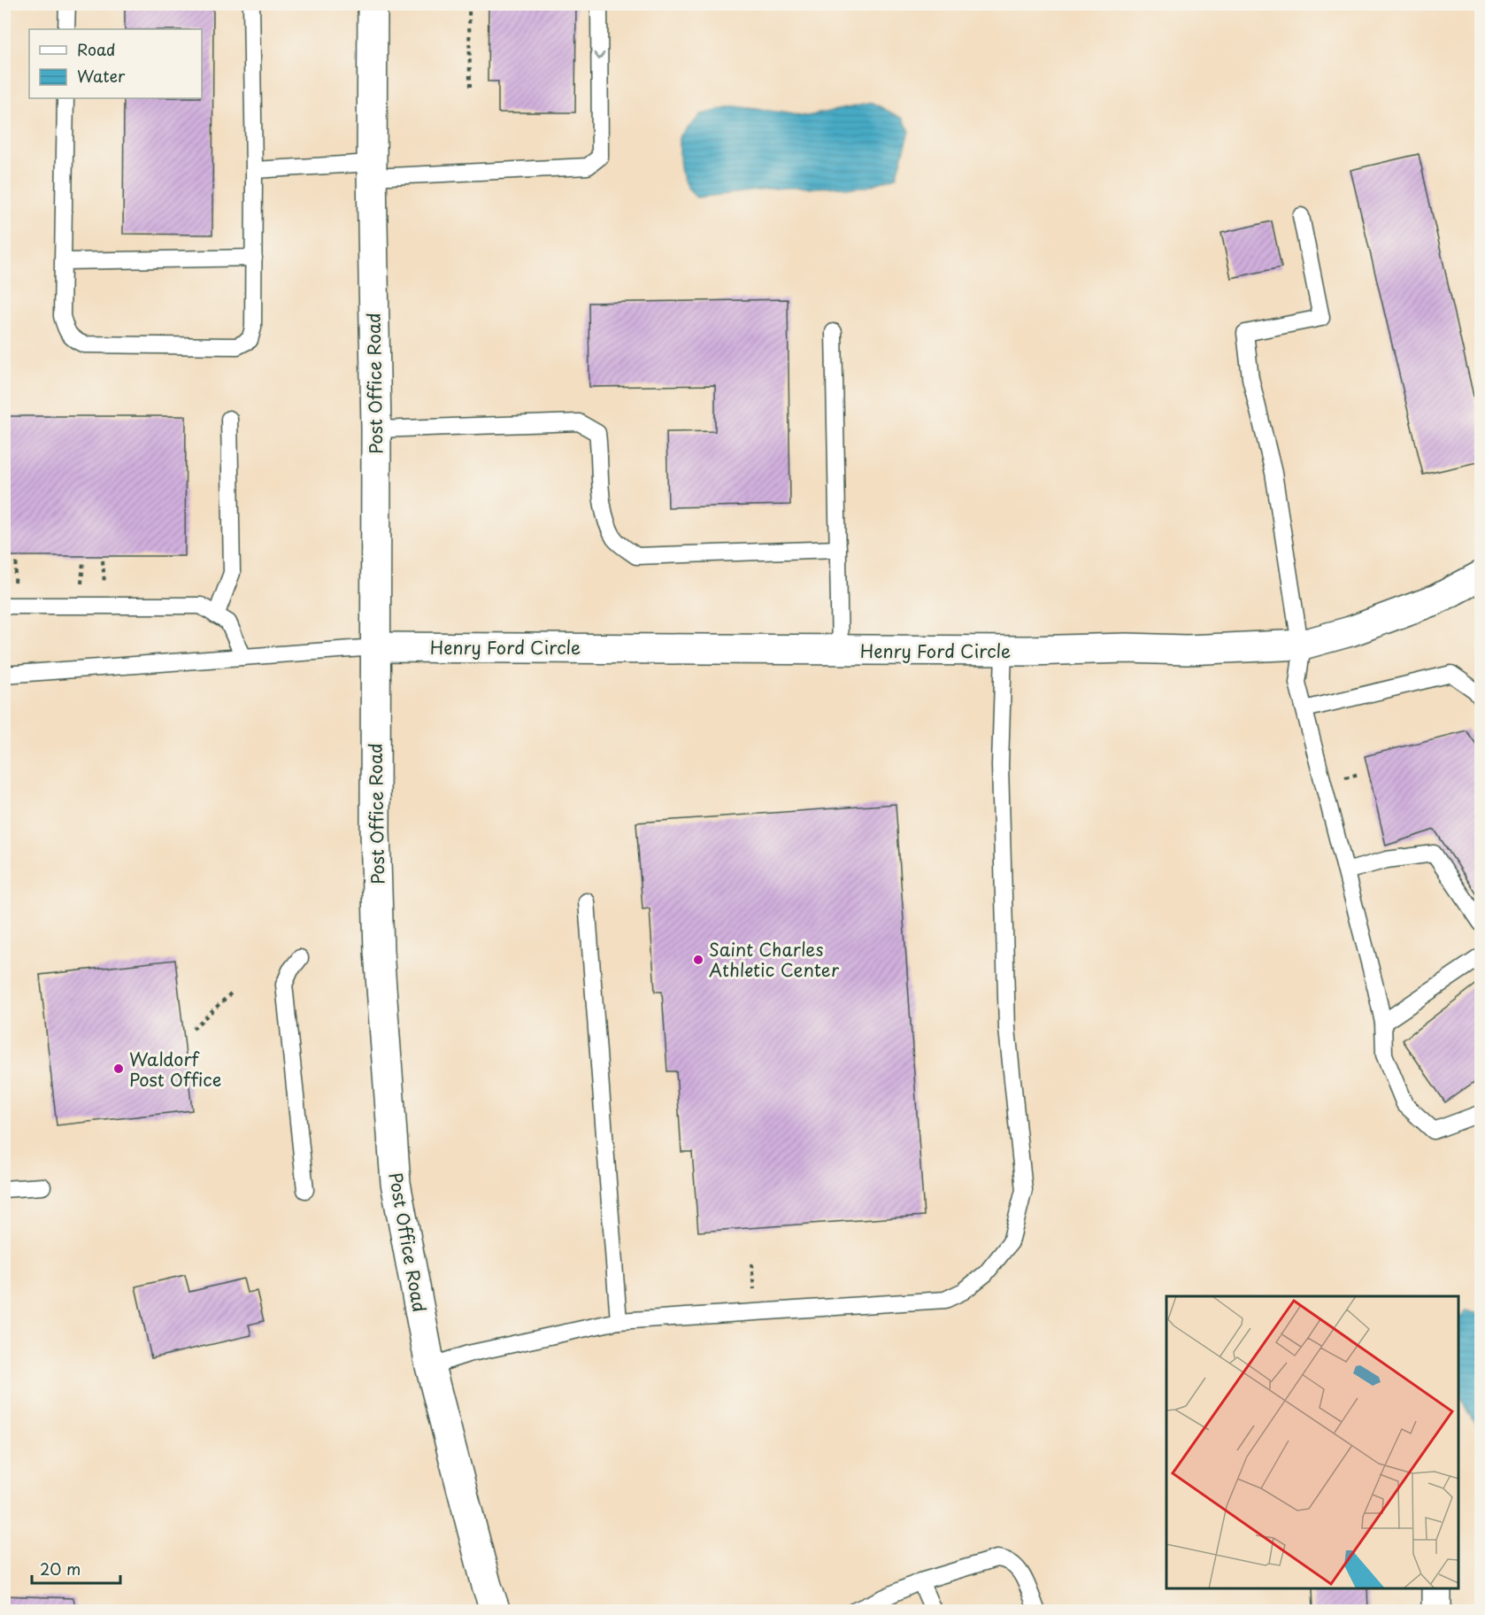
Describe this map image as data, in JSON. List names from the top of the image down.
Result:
{
  "streets": {
    "street": ["Post Office Road", "Henry Ford Circle"]
  },
  "crossings": [
    ["Post Office Road", "Henry Ford Circle"]
  ],
  "places": ["Saint Charles Athletic Center", "Waldorf Post Office"],
  "legend": ["Road", "Water"],
  "scale_bar": "20 m"
}
